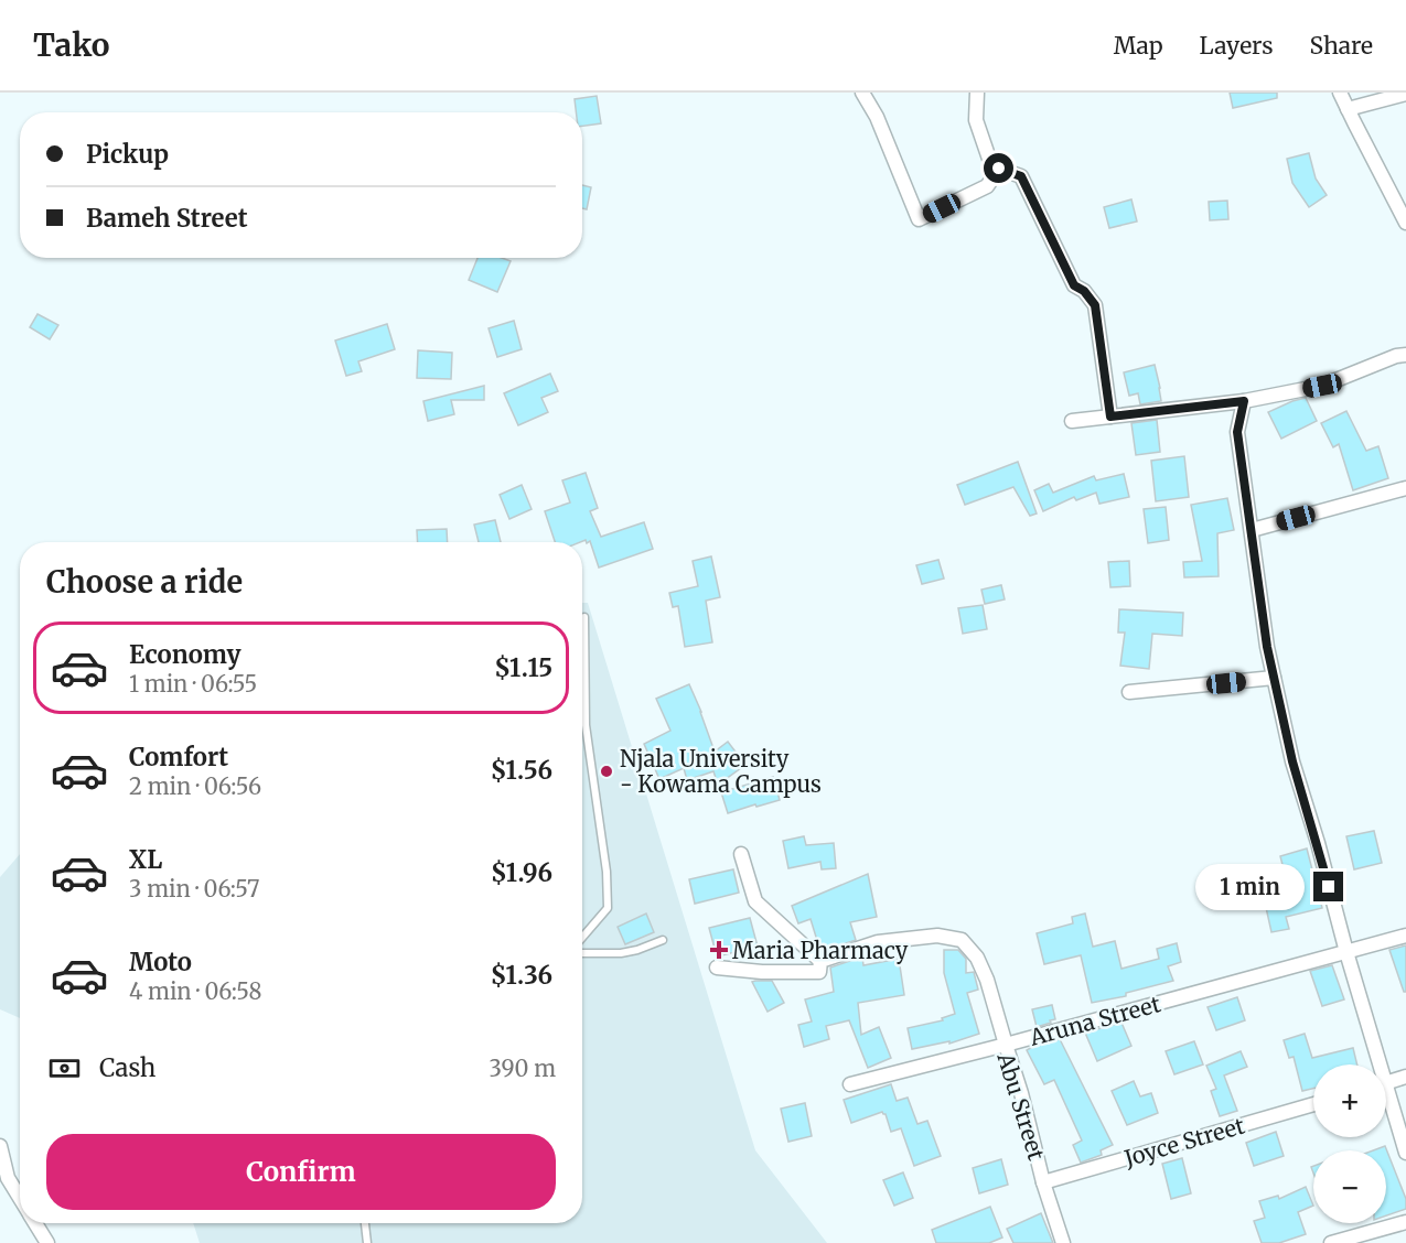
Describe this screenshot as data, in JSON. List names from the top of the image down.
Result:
{
  "streets": {
    "street": ["Aruna Street", "Abu Street", "Joyce Street"]
  },
  "crossings": [
    ["Aruna Street", "Abu Street"],
    ["Abu Street", "Joyce Street"]
  ],
  "places": {
    "other": ["Njala University - Kowama Campus"],
    "health": ["Maria Pharmacy"]
  },
  "page": {
    "header": "Tako",
    "nav": ["Map", "Layers", "Share"],
    "banner": ["Pickup", "Bameh Street"],
    "heading": "Choose a ride",
    "list": [
      {
        "name": "Economy",
        "note": "1 min · 06:55",
        "value": "$1.15"
      },
      {
        "name": "Comfort",
        "note": "2 min · 06:56",
        "value": "$1.56"
      },
      {
        "name": "XL",
        "note": "3 min · 06:57",
        "value": "$1.96"
      },
      {
        "name": "Moto",
        "note": "4 min · 06:58",
        "value": "$1.36"
      }
    ],
    "bubble": "1 min",
    "pay": ["Cash", "390 m"],
    "map_buttons": ["+", "−"],
    "buttons": "Confirm"
  }
}
